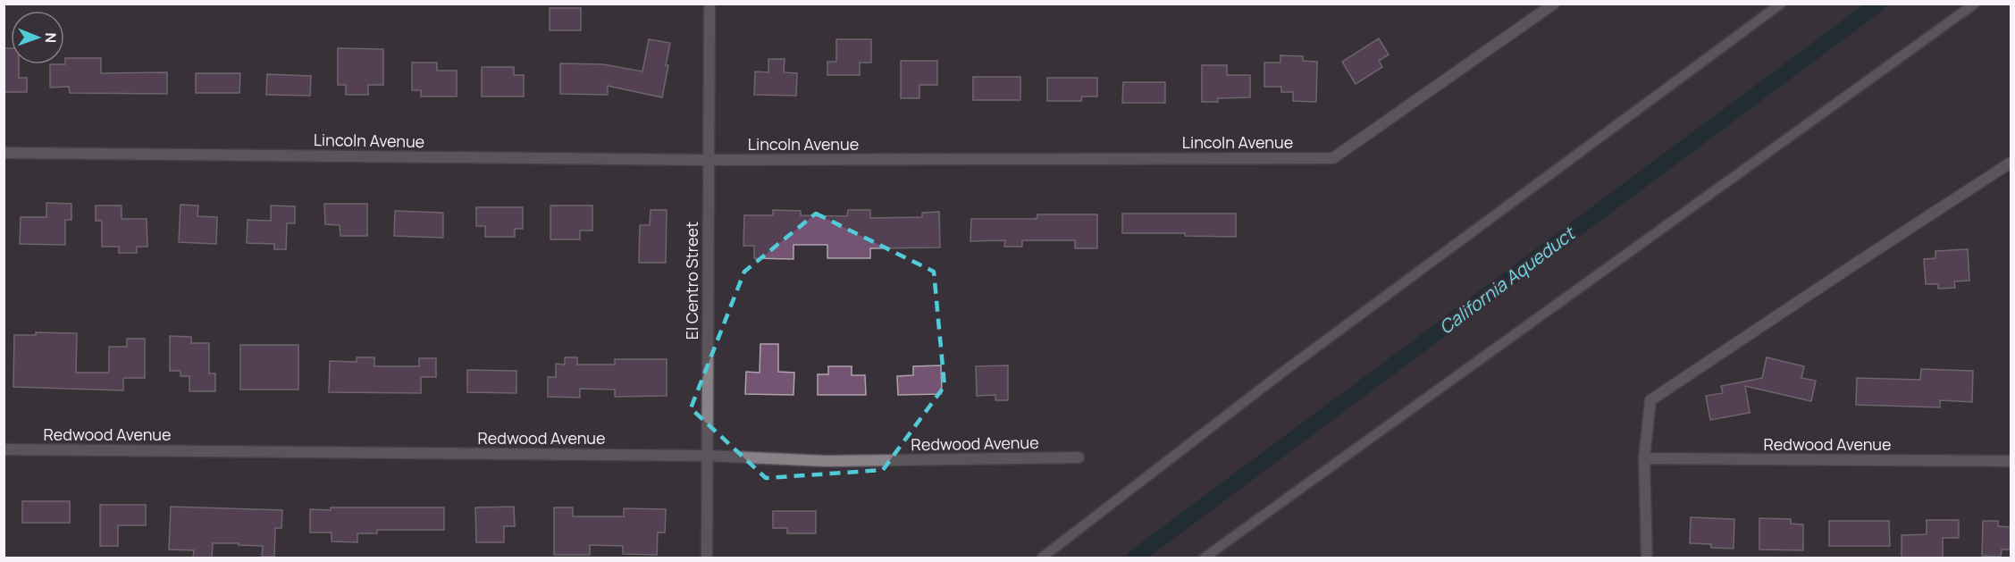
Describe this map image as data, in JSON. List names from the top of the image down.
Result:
{
  "streets": {
    "street": ["Lincoln Avenue", "El Centro Street", "Redwood Avenue"]
  },
  "crossings": [
    ["Lincoln Avenue", "El Centro Street"],
    ["El Centro Street", "Redwood Avenue"]
  ],
  "water": ["California Aqueduct"],
  "north": "right"
}
